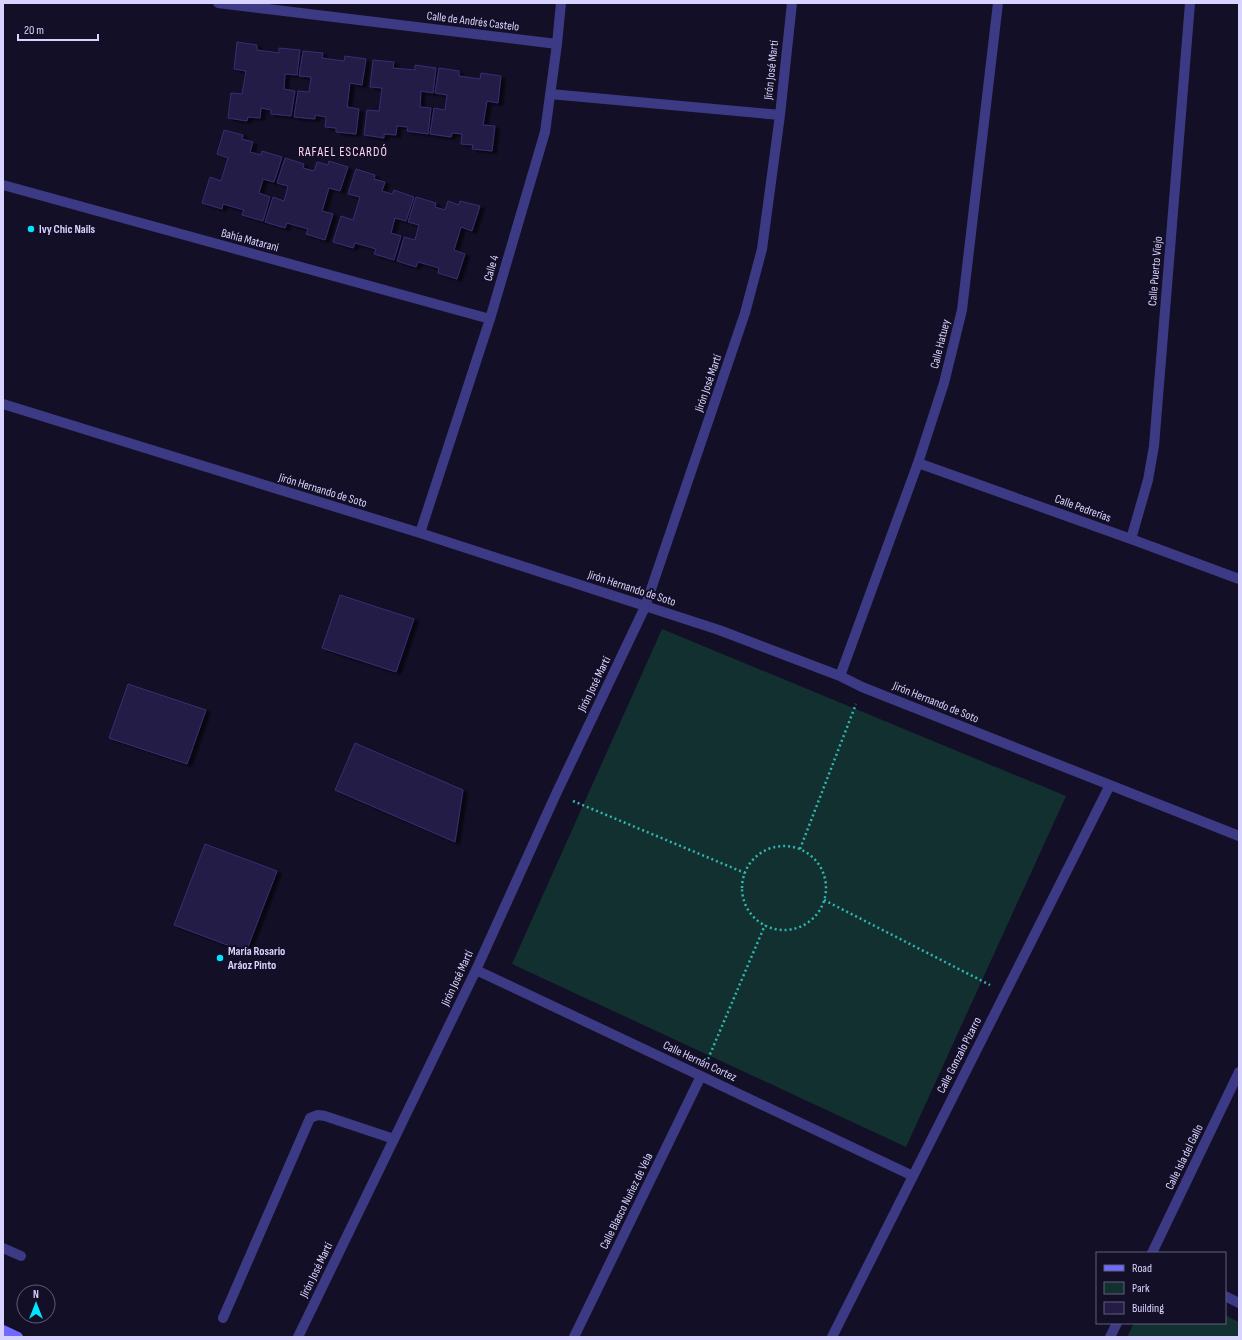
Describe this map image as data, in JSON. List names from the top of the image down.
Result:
{
  "streets": {
    "street": [
      "Calle de Andrés Castelo",
      "Jirón José Martí",
      "Bahía Matarani",
      "Calle 4",
      "Calle Puerto Viejo",
      "Calle Hatuey",
      "Jirón Hernando de Soto",
      "Calle Pedrerías",
      "Calle Gonzalo Pizarro",
      "Calle Hernán Cortez",
      "Calle Isla del Gallo",
      "Calle Blasco Nuñez de Vela"
    ]
  },
  "crossings": [
    ["Calle de Andrés Castelo", "Calle 4"],
    ["Jirón José Martí", "Jirón Hernando de Soto"],
    ["Jirón José Martí", "Calle Hernán Cortez"],
    ["Bahía Matarani", "Calle 4"],
    ["Calle 4", "Jirón Hernando de Soto"],
    ["Calle Puerto Viejo", "Calle Pedrerías"],
    ["Calle Hatuey", "Jirón Hernando de Soto"],
    ["Calle Hatuey", "Calle Pedrerías"],
    ["Jirón Hernando de Soto", "Calle Gonzalo Pizarro"],
    ["Calle Gonzalo Pizarro", "Calle Hernán Cortez"],
    ["Calle Hernán Cortez", "Calle Blasco Nuñez de Vela"]
  ],
  "districts": ["RAFAEL ESCARDÓ"],
  "places": ["Ivy Chic Nails", "María Rosario Aráoz Pinto"],
  "legend": ["Road", "Park", "Building"],
  "scale_bar": "20 m",
  "north": "top"
}
